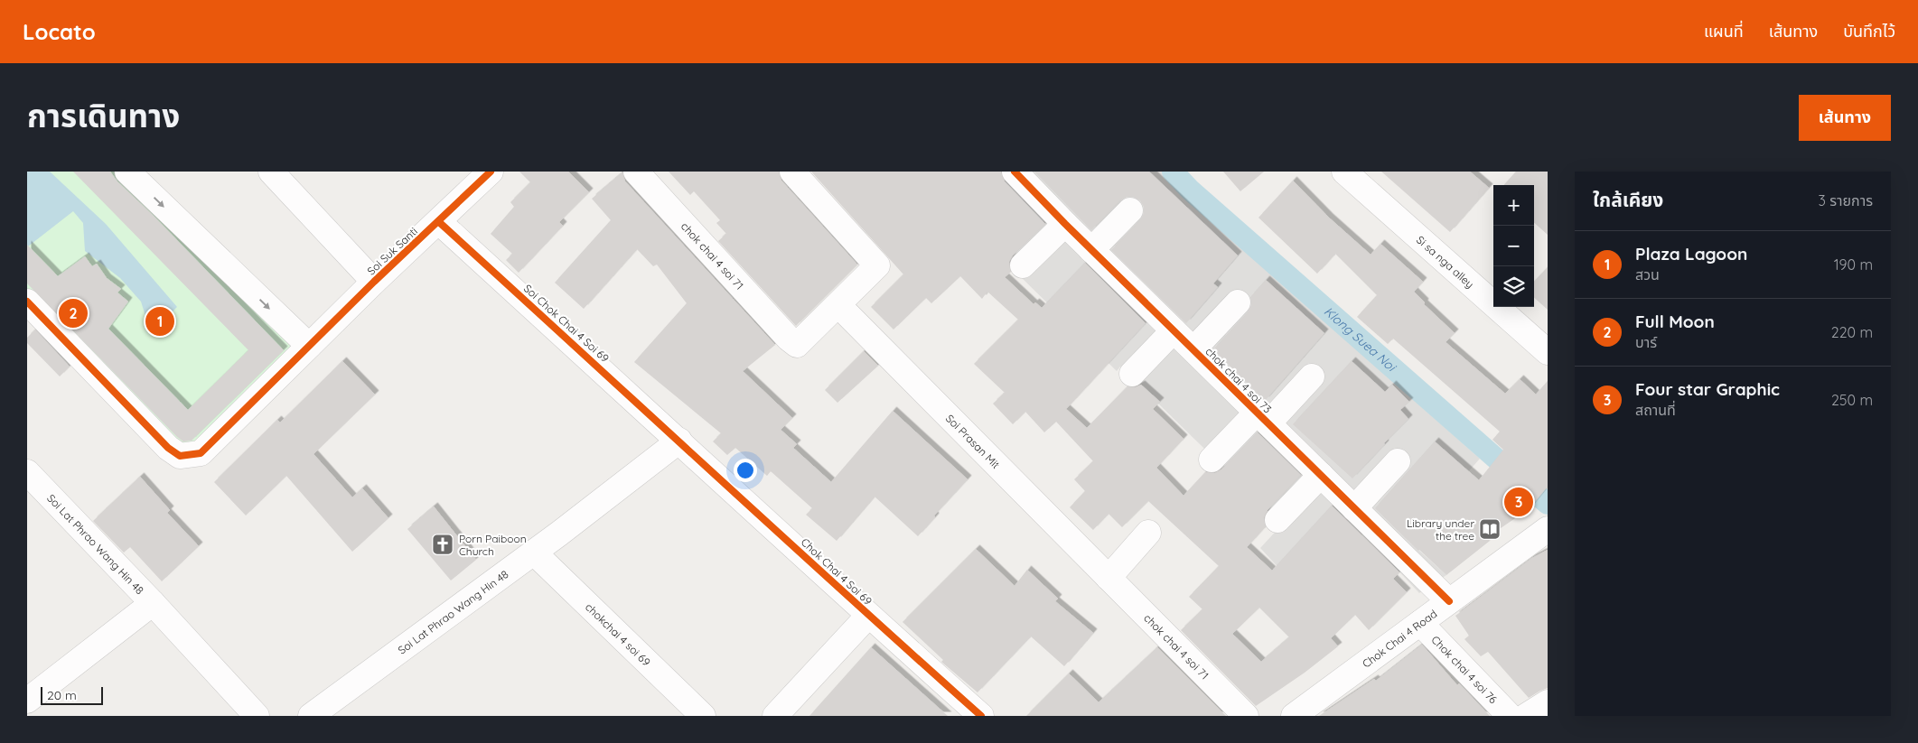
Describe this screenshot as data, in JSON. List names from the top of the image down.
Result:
{
  "streets": {
    "street": [
      "Soi Suk Santi",
      "chok chai 4 soi 71",
      "Si sa nga alley",
      "Soi Chok Chai 4 Soi 69",
      "chok chai 4 soi 73",
      "Soi Prasan Mit",
      "Soi Lat Phrao Wang Hin 48",
      "Chok Chai 4 Soi 69",
      "chokchai 4 soi 69",
      "Chok Chai 4 Road",
      "Chok chai 4 soi 76"
    ]
  },
  "crossings": [
    ["Soi Suk Santi", "Soi Chok Chai 4 Soi 69"],
    ["chok chai 4 soi 71", "Soi Prasan Mit"],
    ["Soi Chok Chai 4 Soi 69", "Soi Lat Phrao Wang Hin 48"],
    ["Soi Chok Chai 4 Soi 69", "Chok Chai 4 Soi 69"],
    ["chok chai 4 soi 73", "Chok Chai 4 Road"],
    ["Soi Lat Phrao Wang Hin 48", "Chok Chai 4 Soi 69"],
    ["Soi Lat Phrao Wang Hin 48", "chokchai 4 soi 69"],
    ["Chok Chai 4 Road", "Chok chai 4 soi 76"]
  ],
  "water": ["Klong Suea Noi"],
  "places": {
    "library": ["Library under the tree"],
    "church": ["Porn Paiboon Church"]
  },
  "scale_bar": "20 m",
  "page": {
    "header": "Locato",
    "nav": ["แผนที่", "เส้นทาง", "บันทึกไว้"],
    "title": "การเดินทาง",
    "buttons": "เส้นทาง",
    "heading": ["ใกล้เคียง", "3 รายการ"],
    "map_buttons": ["+", "−"],
    "list": [
      {
        "mark": "1",
        "name": "Plaza Lagoon",
        "note": "สวน",
        "value": "190 m"
      },
      {
        "mark": "2",
        "name": "Full Moon",
        "note": "บาร์",
        "value": "220 m"
      },
      {
        "mark": "3",
        "name": "Four star Graphic",
        "note": "สถานที่",
        "value": "250 m"
      }
    ],
    "pins": ["2", "1", "3"],
    "scale": "20 m"
  }
}
